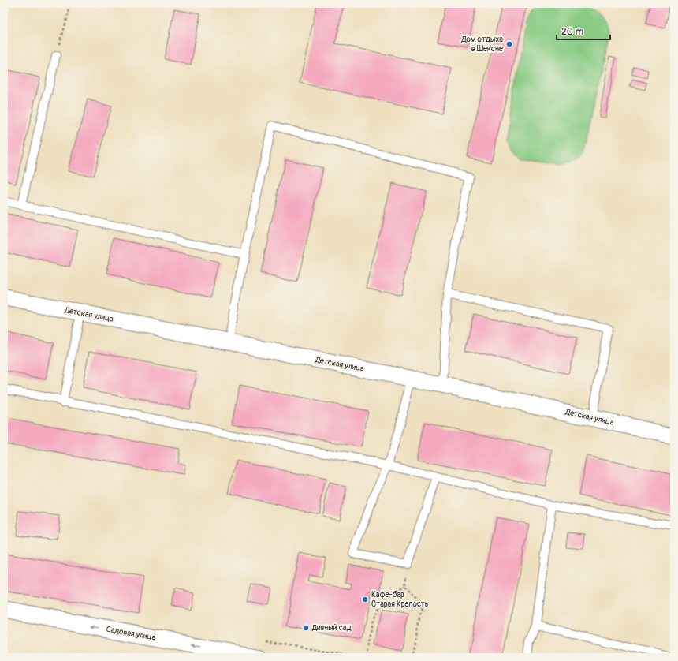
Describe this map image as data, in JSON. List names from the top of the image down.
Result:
{
  "streets": {
    "street": ["Детская улица", "Садовая улица"]
  },
  "one_way": ["Садовая улица"],
  "places": ["Дом отдыха в Шекснe", "Кафе-бар Старая Крепость", "Дивный сад"],
  "scale_bar": "20 m"
}
